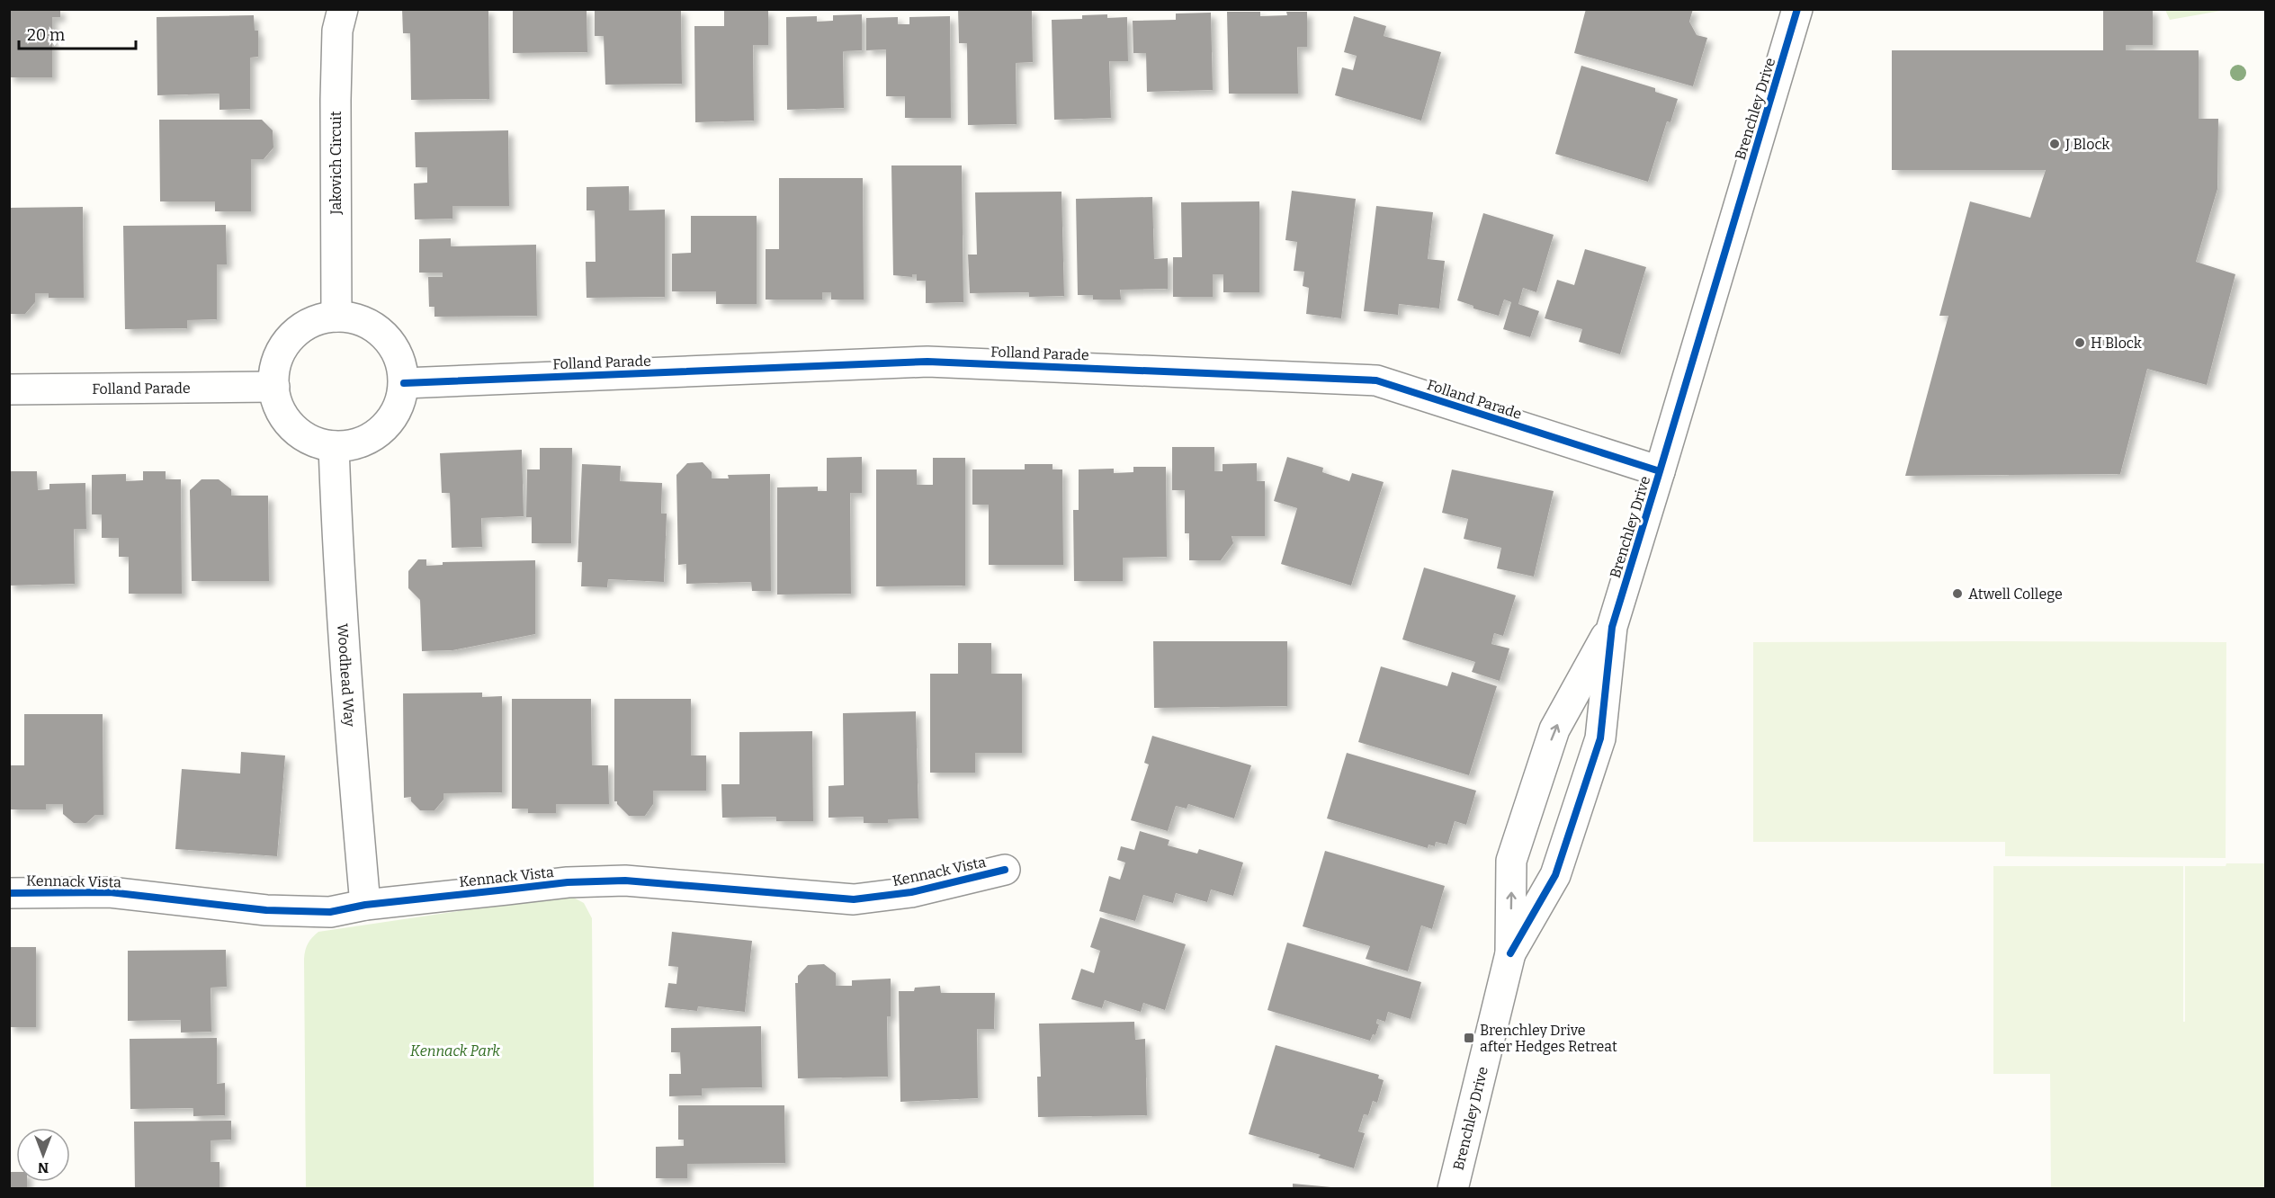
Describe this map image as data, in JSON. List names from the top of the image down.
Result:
{
  "streets": {
    "street": [
      "Brenchley Drive",
      "Jakovich Circuit",
      "Folland Parade",
      "Woodhead Way",
      "Kennack Vista"
    ]
  },
  "crossings": [
    ["Brenchley Drive", "Folland Parade"],
    ["Jakovich Circuit", "Folland Parade"],
    ["Jakovich Circuit", "Woodhead Way"],
    ["Folland Parade", "Woodhead Way"],
    ["Woodhead Way", "Kennack Vista"]
  ],
  "parks": ["Kennack Park"],
  "places": {
    "other": ["J Block", "H Block", "Atwell College"],
    "transit": ["Brenchley Drive after Hedges Retreat"]
  },
  "scale_bar": "20 m",
  "north": "bottom"
}
